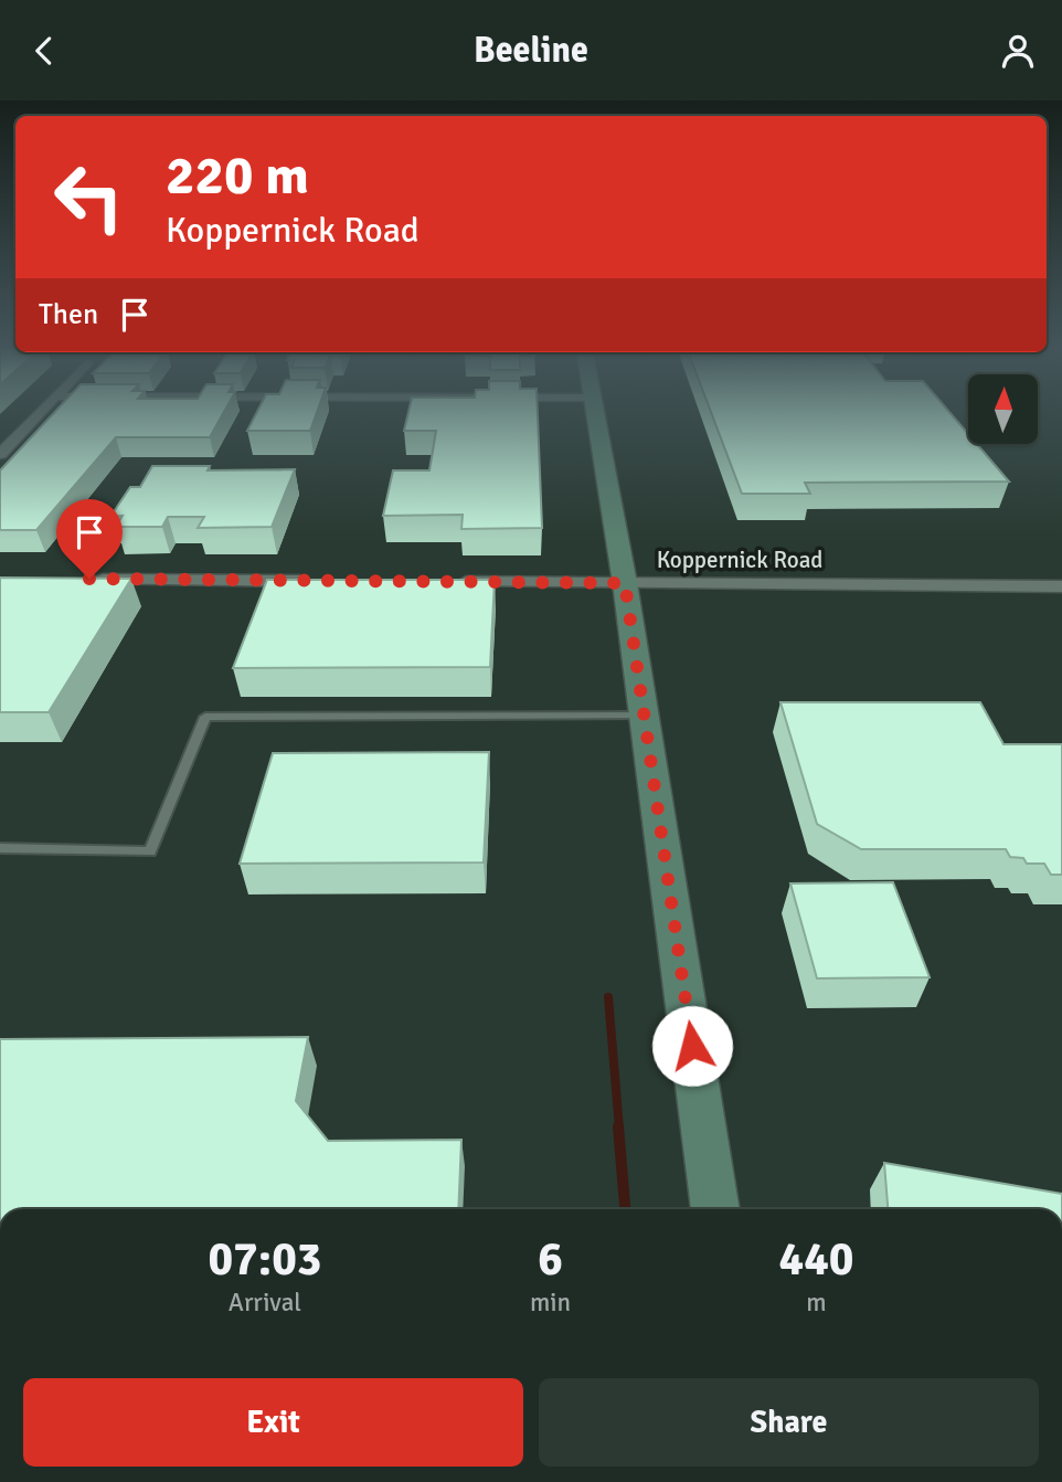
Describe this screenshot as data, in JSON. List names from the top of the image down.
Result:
{
  "streets": {
    "street": ["Koppernick Road"]
  },
  "north": "top",
  "page": {
    "header": "Beeline",
    "turn": ["220 m", "Koppernick Road"],
    "then": "Then",
    "eta": [
      "07:03",
      "Arrival",
      "6",
      "min",
      "440",
      "m"
    ],
    "buttons": ["Exit", "Share"]
  }
}
